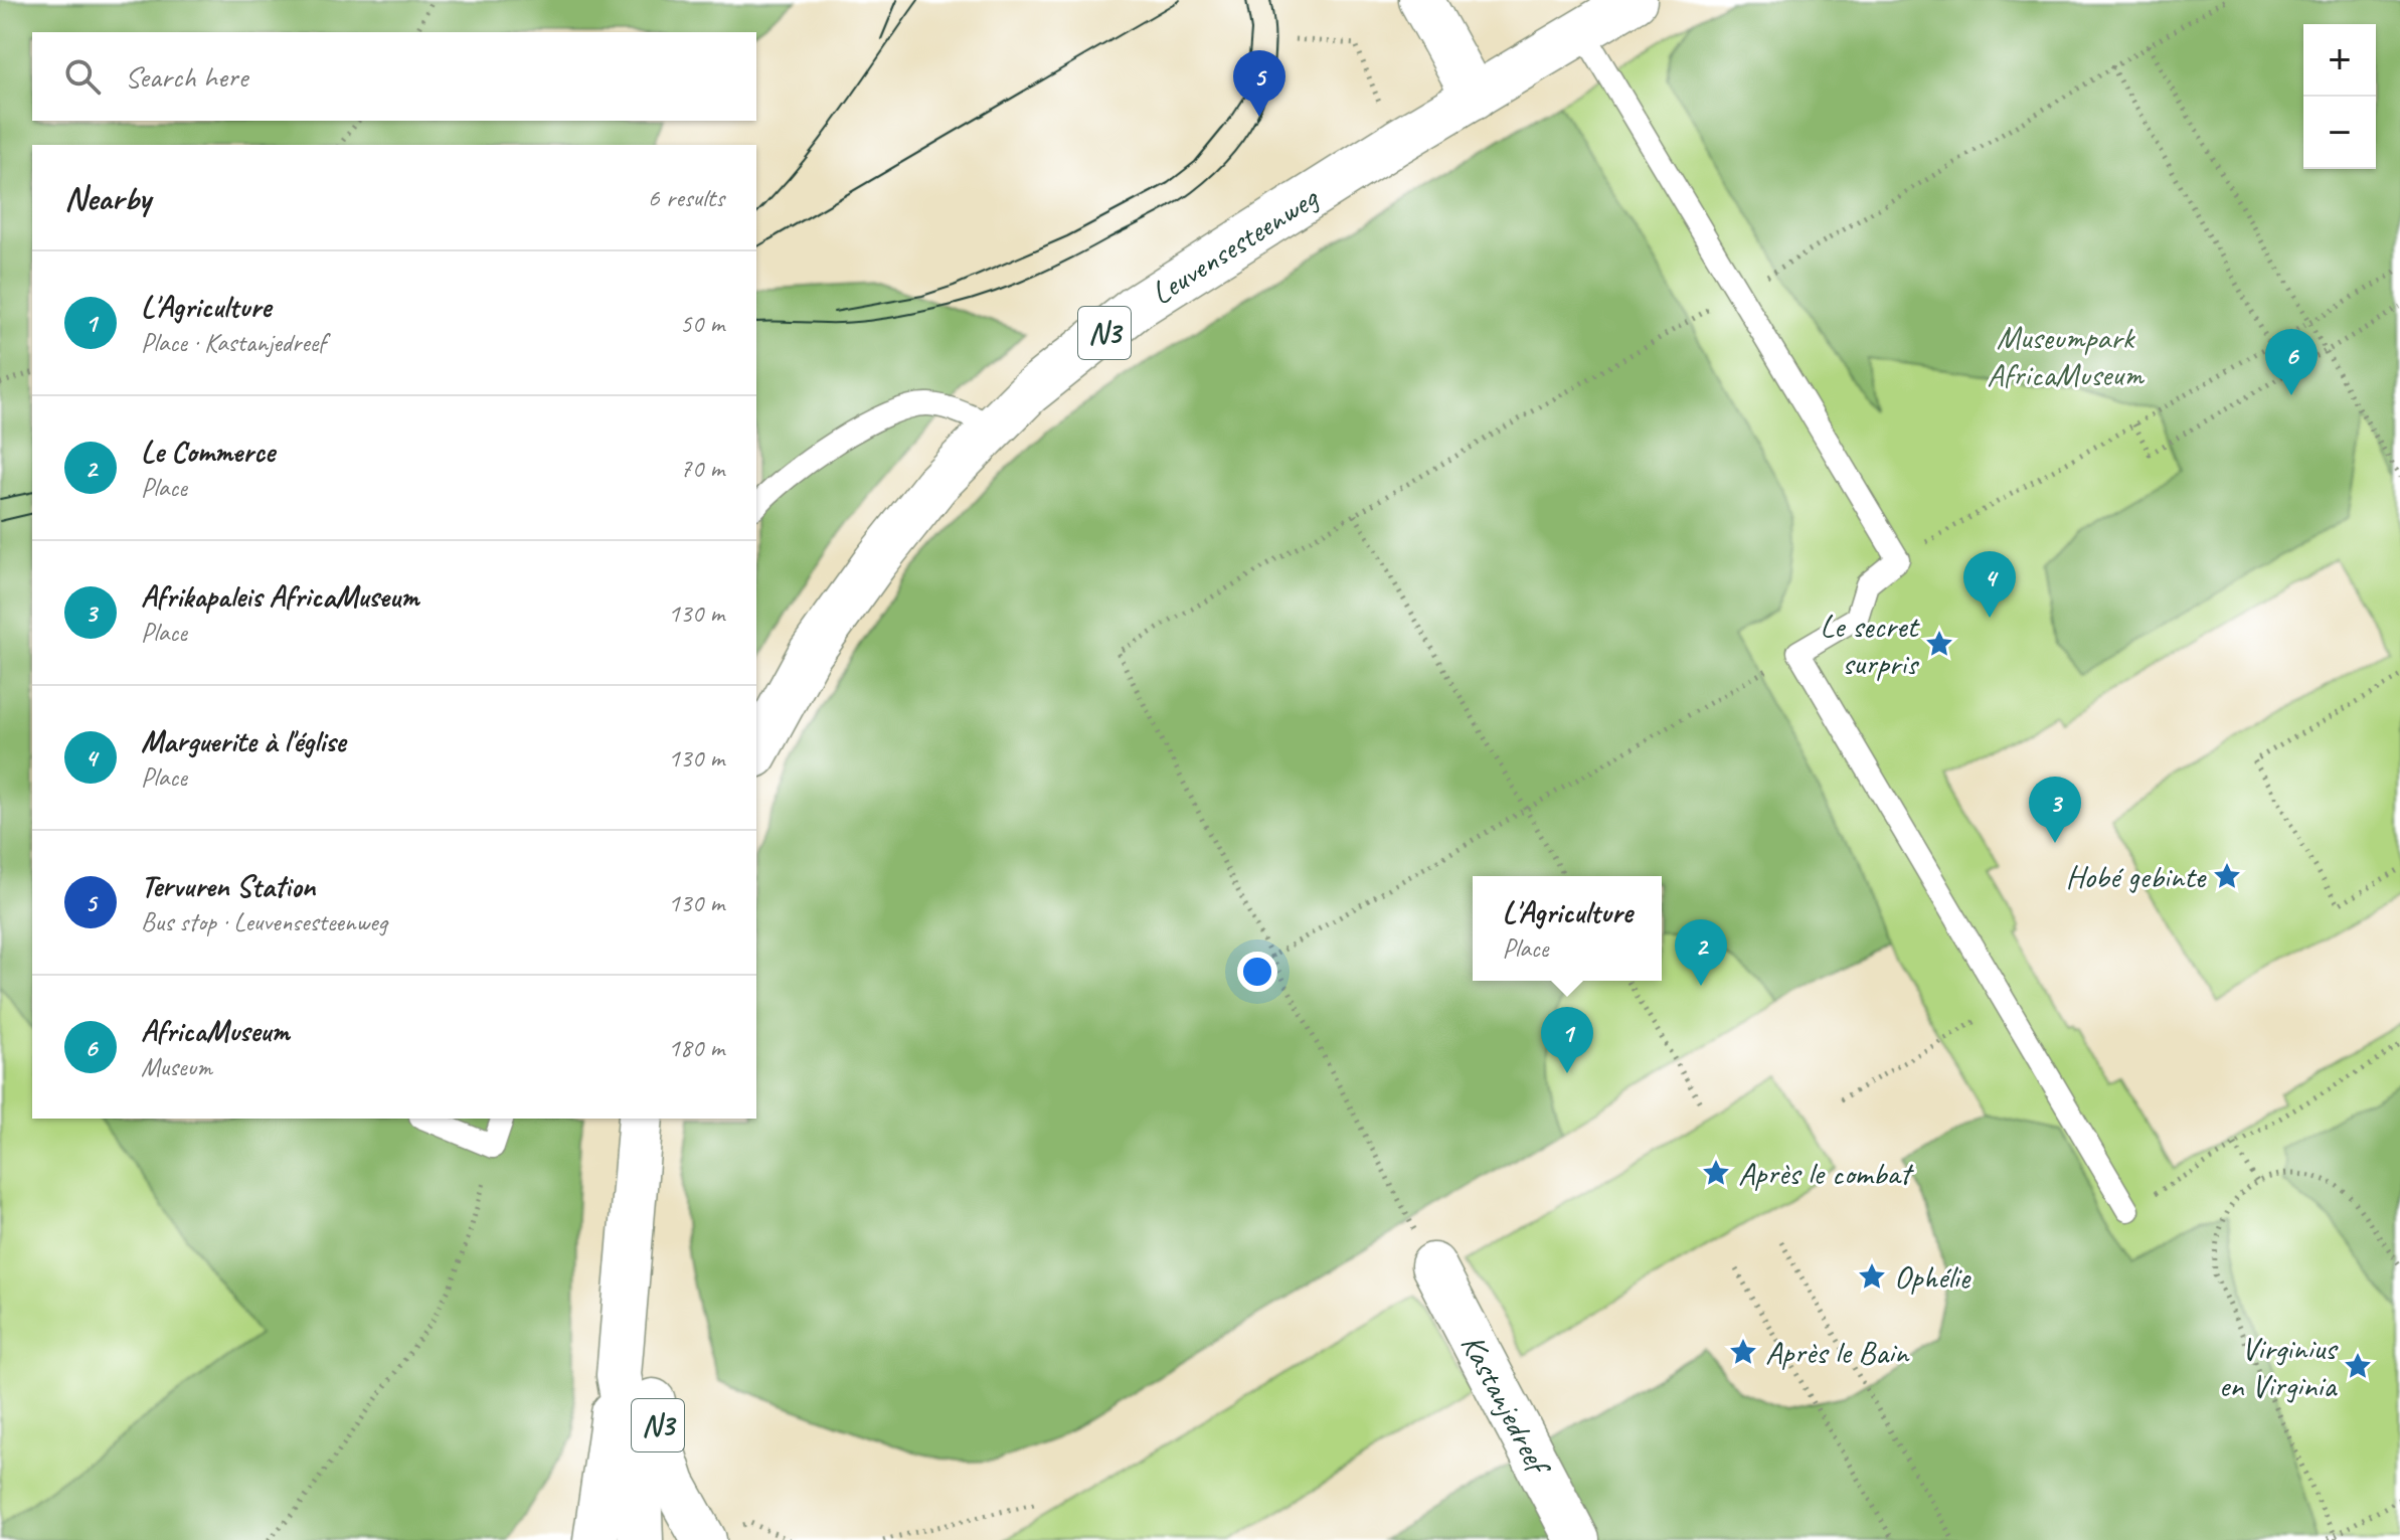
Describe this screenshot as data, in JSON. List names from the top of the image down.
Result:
{
  "streets": {
    "main road": ["Leuvensesteenweg", "N3", "Kastanjedreef"]
  },
  "parks": ["Museumpark AfricaMuseum"],
  "places": {
    "place": [
      "Le secret surpris",
      "Hobé gebinte",
      "Après le combat",
      "Ophélie",
      "Après le Bain",
      "Virginius en Virginia"
    ]
  },
  "page": {
    "map_buttons": ["+", "−"],
    "search": "Search here",
    "pins": [
      "5",
      "6",
      "4",
      "3",
      "2",
      "1"
    ],
    "heading": ["Nearby", "6 results"],
    "list": [
      {
        "mark": "1",
        "name": "L'Agriculture",
        "note": "Place · Kastanjedreef",
        "value": "50 m"
      },
      {
        "mark": "2",
        "name": "Le Commerce",
        "note": "Place",
        "value": "70 m"
      },
      {
        "mark": "3",
        "name": "Afrikapaleis AfricaMuseum",
        "note": "Place",
        "value": "130 m"
      },
      {
        "mark": "4",
        "name": "Marguerite à l'église",
        "note": "Place",
        "value": "130 m"
      },
      {
        "mark": "5",
        "name": "Tervuren Station",
        "note": "Bus stop · Leuvensesteenweg",
        "value": "130 m"
      },
      {
        "mark": "6",
        "name": "AfricaMuseum",
        "note": "Museum",
        "value": "180 m"
      }
    ],
    "popup": ["L'Agriculture", "Place"]
  }
}
